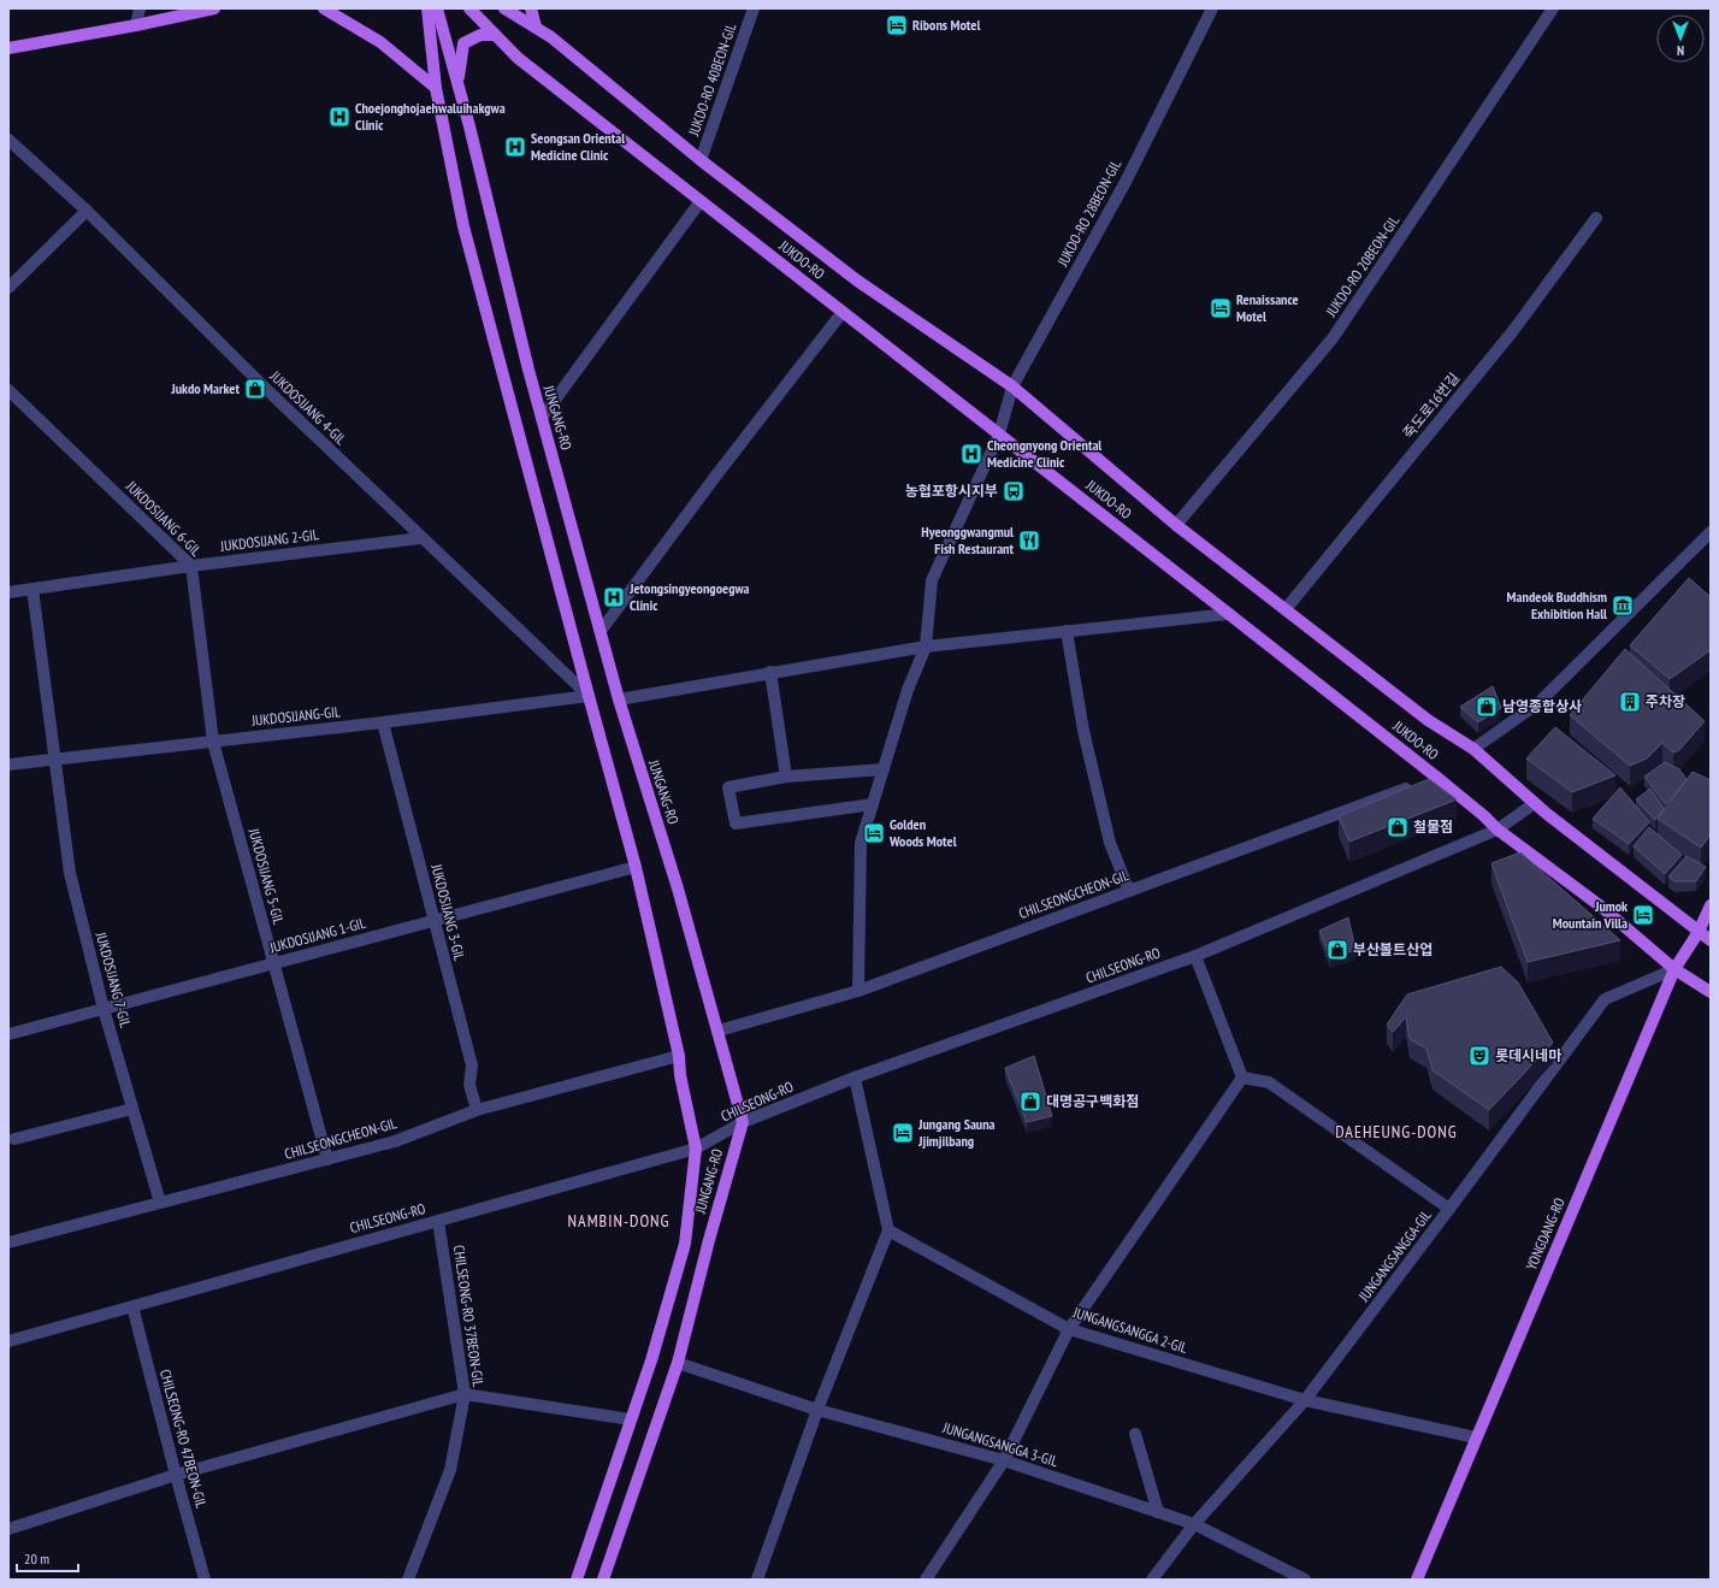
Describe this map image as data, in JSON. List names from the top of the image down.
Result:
{
  "streets": {
    "main road": ["JUKDO-RO", "JUNGANG-RO", "YONGDANG-RO"],
    "street": [
      "JUKDO-RO 40BEON-GIL",
      "JUKDO-RO 28BEON-GIL",
      "JUKDO-RO 20BEON-GIL",
      "죽도로16번길",
      "JUKDOSIJANG 4-GIL",
      "JUKDOSIJANG 6-GIL",
      "JUKDOSIJANG 2-GIL",
      "JUKDOSIJANG-GIL",
      "JUKDOSIJANG 5-GIL",
      "CHILSEONGCHEON-GIL",
      "JUKDOSIJANG 3-GIL",
      "JUKDOSIJANG 1-GIL",
      "CHILSEONG-RO",
      "JUKDOSIJANG 7-GIL",
      "JUNGANGSANGGA-GIL",
      "CHILSEONG-RO 37BEON-GIL",
      "JUNGANGSANGGA 2-GIL",
      "CHILSEONG-RO 47BEON-GIL",
      "JUNGANGSANGGA 3-GIL"
    ]
  },
  "crossings": [
    ["JUKDO-RO 40BEON-GIL", "JUKDO-RO"],
    ["JUKDO-RO 28BEON-GIL", "JUKDO-RO"],
    ["JUKDO-RO 28BEON-GIL", "CHILSEONGCHEON-GIL"],
    ["JUKDO-RO", "JUKDO-RO 20BEON-GIL"],
    ["JUKDO-RO", "죽도로16번길"],
    ["JUKDO-RO", "CHILSEONGCHEON-GIL"],
    ["JUKDO-RO", "CHILSEONG-RO"],
    ["JUKDO-RO", "YONGDANG-RO"],
    ["JUKDO-RO", "JUNGANGSANGGA-GIL"],
    ["JUKDOSIJANG 4-GIL", "JUNGANG-RO"],
    ["JUKDOSIJANG 4-GIL", "JUKDOSIJANG 2-GIL"],
    ["JUKDOSIJANG 4-GIL", "JUKDOSIJANG-GIL"],
    ["JUNGANG-RO", "JUKDOSIJANG-GIL"],
    ["JUNGANG-RO", "CHILSEONGCHEON-GIL"],
    ["JUNGANG-RO", "JUKDOSIJANG 1-GIL"],
    ["JUNGANG-RO", "CHILSEONG-RO"],
    ["JUNGANG-RO", "JUNGANGSANGGA 3-GIL"],
    ["JUKDOSIJANG 6-GIL", "JUKDOSIJANG 2-GIL"],
    ["JUKDOSIJANG 6-GIL", "JUKDOSIJANG-GIL"],
    ["JUKDOSIJANG 6-GIL", "JUKDOSIJANG 5-GIL"],
    ["JUKDOSIJANG 2-GIL", "JUKDOSIJANG 7-GIL"],
    ["JUKDOSIJANG-GIL", "JUKDOSIJANG 5-GIL"],
    ["JUKDOSIJANG-GIL", "JUKDOSIJANG 3-GIL"],
    ["JUKDOSIJANG-GIL", "JUKDOSIJANG 7-GIL"],
    ["JUKDOSIJANG 5-GIL", "CHILSEONGCHEON-GIL"],
    ["JUKDOSIJANG 5-GIL", "JUKDOSIJANG 1-GIL"],
    ["CHILSEONGCHEON-GIL", "JUKDOSIJANG 3-GIL"],
    ["CHILSEONGCHEON-GIL", "JUKDOSIJANG 7-GIL"],
    ["JUKDOSIJANG 3-GIL", "JUKDOSIJANG 1-GIL"],
    ["JUKDOSIJANG 1-GIL", "JUKDOSIJANG 7-GIL"],
    ["CHILSEONG-RO", "CHILSEONG-RO 37BEON-GIL"],
    ["CHILSEONG-RO", "CHILSEONG-RO 47BEON-GIL"],
    ["YONGDANG-RO", "JUNGANGSANGGA-GIL"],
    ["YONGDANG-RO", "JUNGANGSANGGA 2-GIL"],
    ["JUNGANGSANGGA-GIL", "JUNGANGSANGGA 2-GIL"],
    ["JUNGANGSANGGA-GIL", "JUNGANGSANGGA 3-GIL"]
  ],
  "districts": ["DAEHEUNG-DONG", "NAMBIN-DONG"],
  "places": {
    "hotel": [
      "Ribons Motel",
      "Renaissance Motel",
      "Golden Woods Motel",
      "Jumok Mountain Villa",
      "Jungang Sauna Jjimjilbang"
    ],
    "hospital": [
      "Choejonghojaehwaluihakgwa Clinic",
      "Seongsan Oriental Medicine Clinic",
      "Cheongnyong Oriental Medicine Clinic",
      "Jetongsingyeongoegwa Clinic"
    ],
    "shop": [
      "Jukdo Market",
      "남영종합상사",
      "철물점",
      "부산볼트산업",
      "대명공구백화점"
    ],
    "bus stop": ["농협포항시지부"],
    "restaurant": ["Hyeonggwangmul Fish Restaurant"],
    "museum": ["Mandeok Buddhism Exhibition Hall"],
    "building": ["주차장"],
    "theatre": ["롯데시네마"]
  },
  "scale_bar": "20 m",
  "north": "bottom"
}
